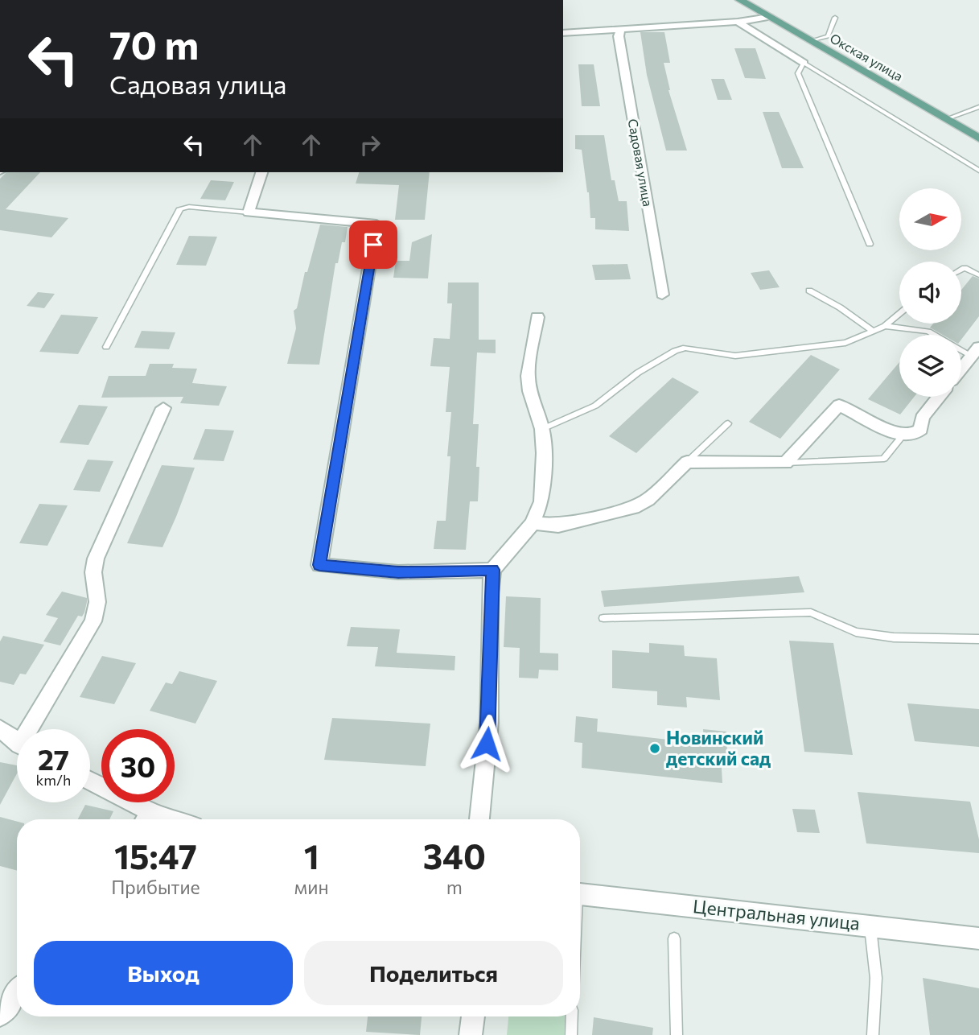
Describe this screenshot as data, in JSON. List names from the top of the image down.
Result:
{
  "streets": {
    "main road": ["Окская улица"],
    "street": ["Садовая улица", "Центральная улица"]
  },
  "places": ["Новинский детский сад"],
  "north": "right",
  "page": {
    "turn": ["70 m", "Садовая улица"],
    "speed": "27 km/h",
    "limit": "30",
    "eta": [
      "15:47",
      "Прибытие",
      "1",
      "мин",
      "340",
      "m"
    ],
    "buttons": ["Выход", "Поделиться"]
  }
}
